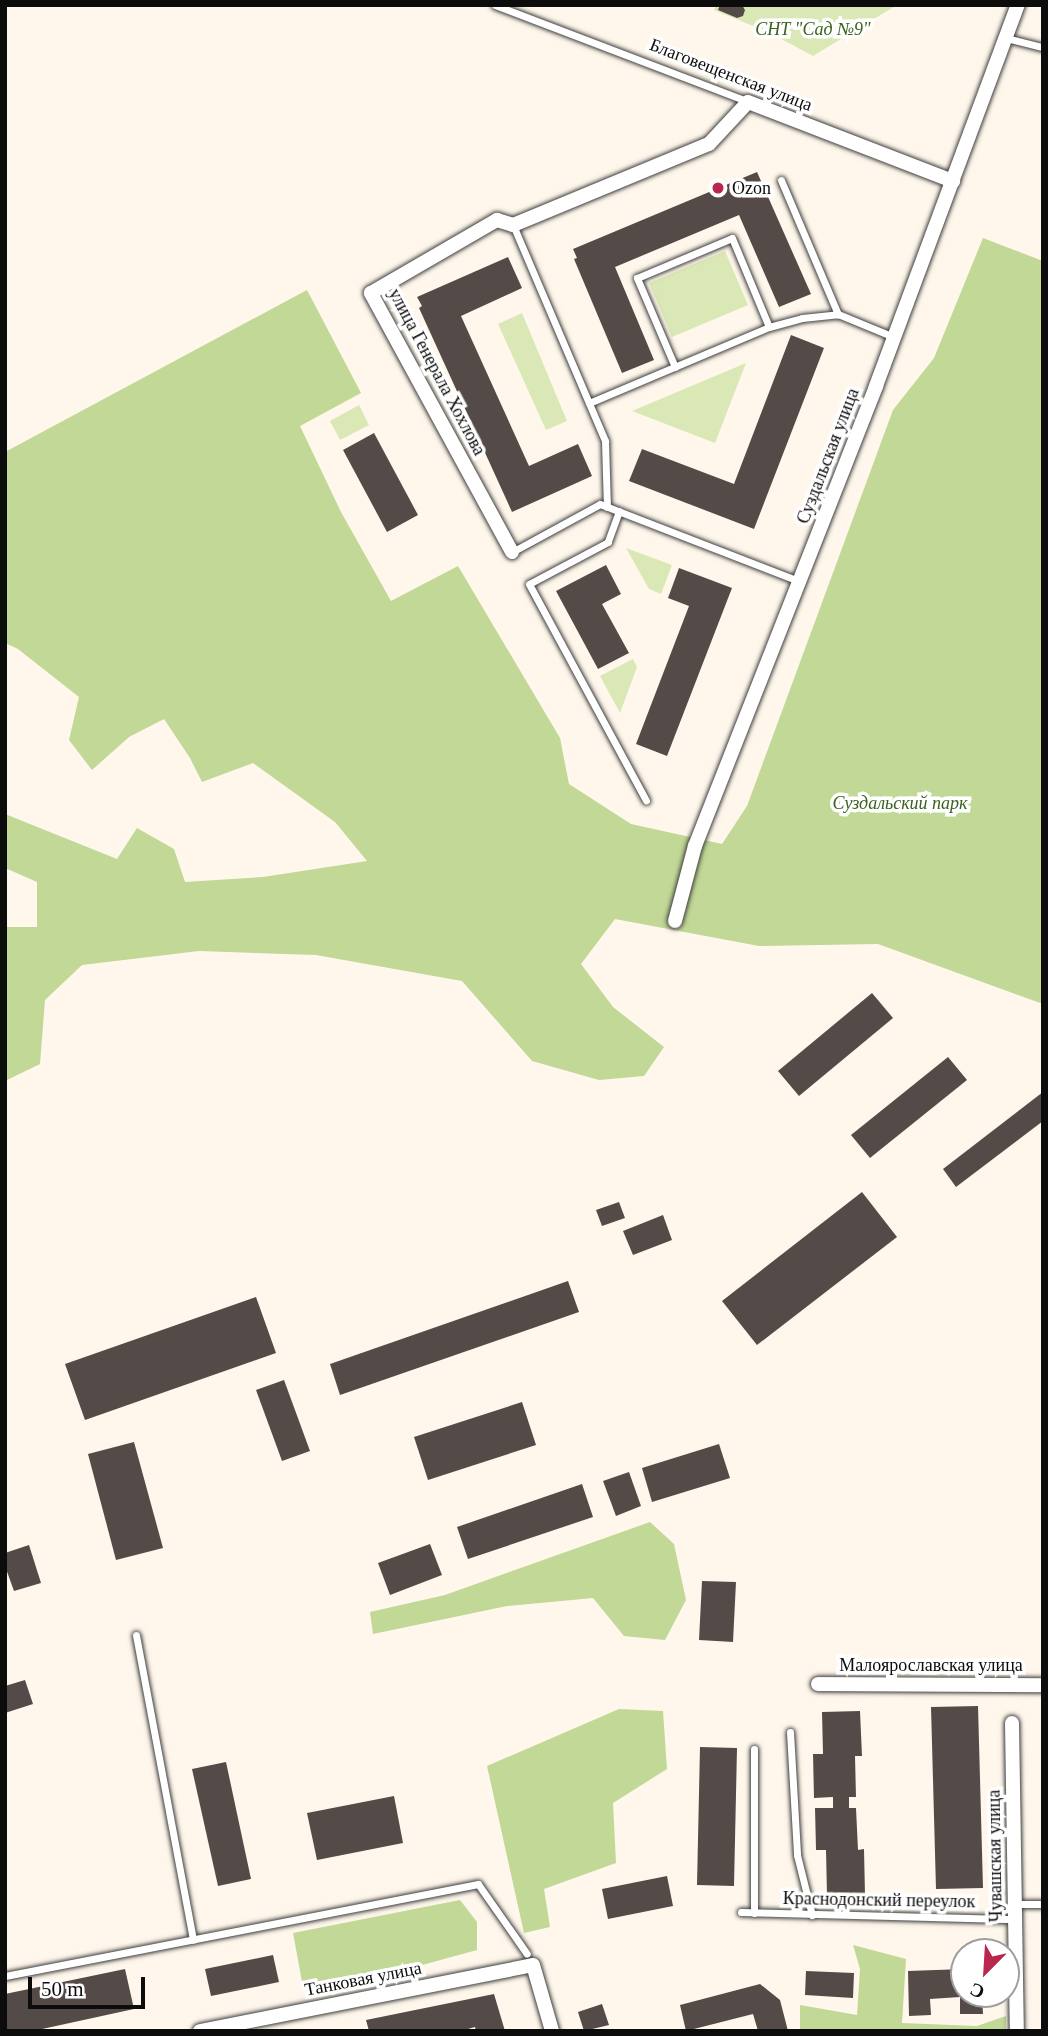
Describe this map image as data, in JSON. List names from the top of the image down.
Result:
{
  "streets": {
    "street": [
      "Благовещенская улица",
      "улица Генерала Хохлова",
      "Суздальская улица",
      "Малоярославская улица",
      "Чувашская улица",
      "Танковая улица"
    ],
    "lane": ["Краснодонский переулок"]
  },
  "crossings": [
    ["Благовещенская улица", "улица Генерала Хохлова"],
    ["Благовещенская улица", "Суздальская улица"],
    ["Чувашская улица", "Краснодонский переулок"]
  ],
  "parks": ["СНТ \"Сад №9\"", "Суздальский парк"],
  "places": ["Ozon"],
  "scale_bar": "50 m",
  "north": "bottom left"
}
